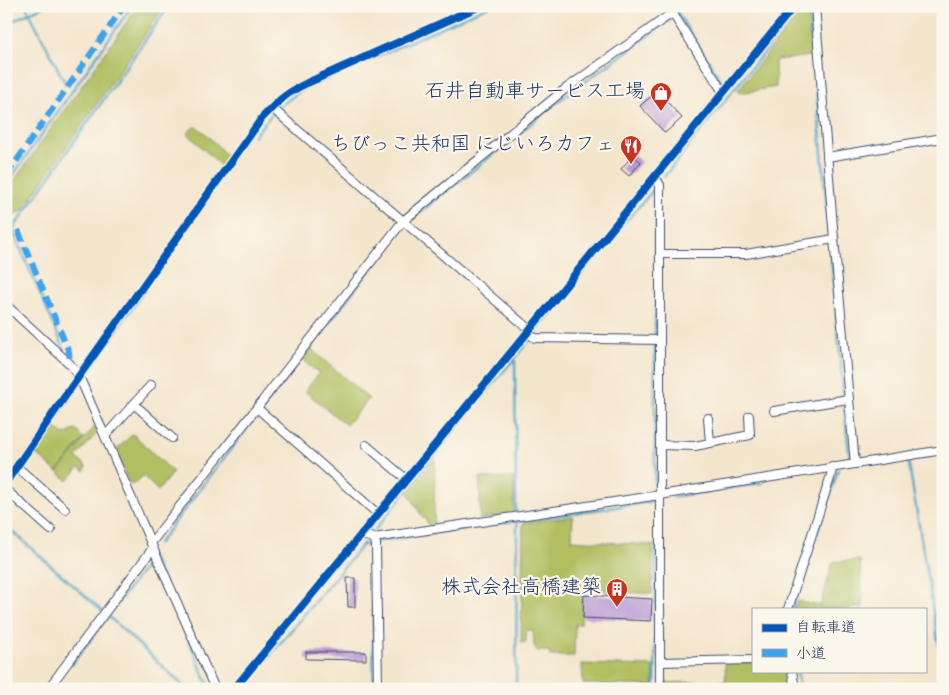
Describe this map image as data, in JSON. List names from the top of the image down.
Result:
{
  "places": {
    "shop": ["石井自動車サービス工場"],
    "restaurant": ["ちびっこ共和国 にじいろカフェ"],
    "building": ["株式会社高橋建築"]
  },
  "legend": ["自転車道", "小道"]
}
